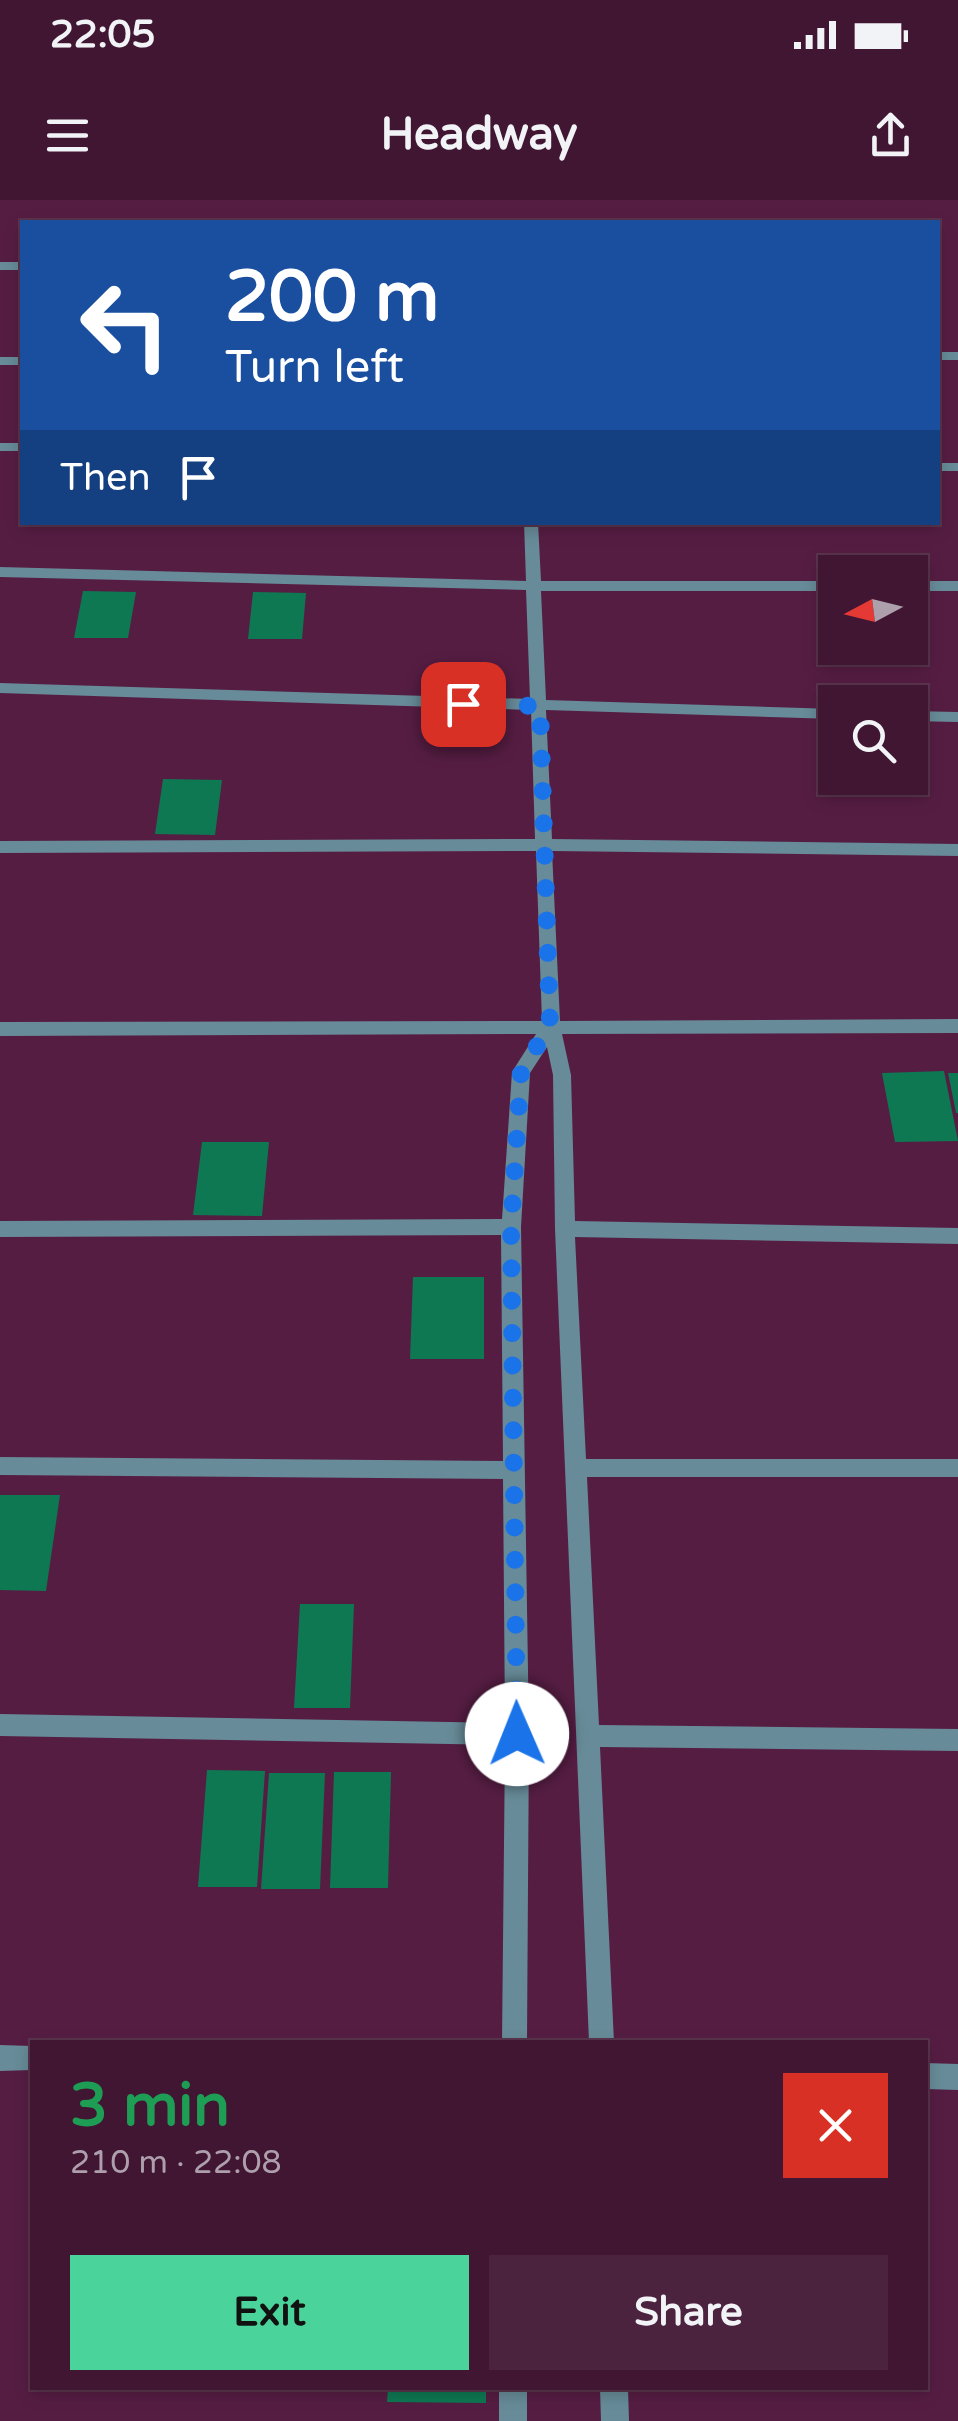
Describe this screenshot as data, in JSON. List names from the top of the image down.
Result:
{
  "north": "left",
  "page": {
    "status": "22:05",
    "header": "Headway",
    "turn": ["200 m", "Turn left"],
    "then": "Then",
    "heading": ["3 min", "210 m · 22:08"],
    "buttons": ["Exit", "Share"]
  }
}
